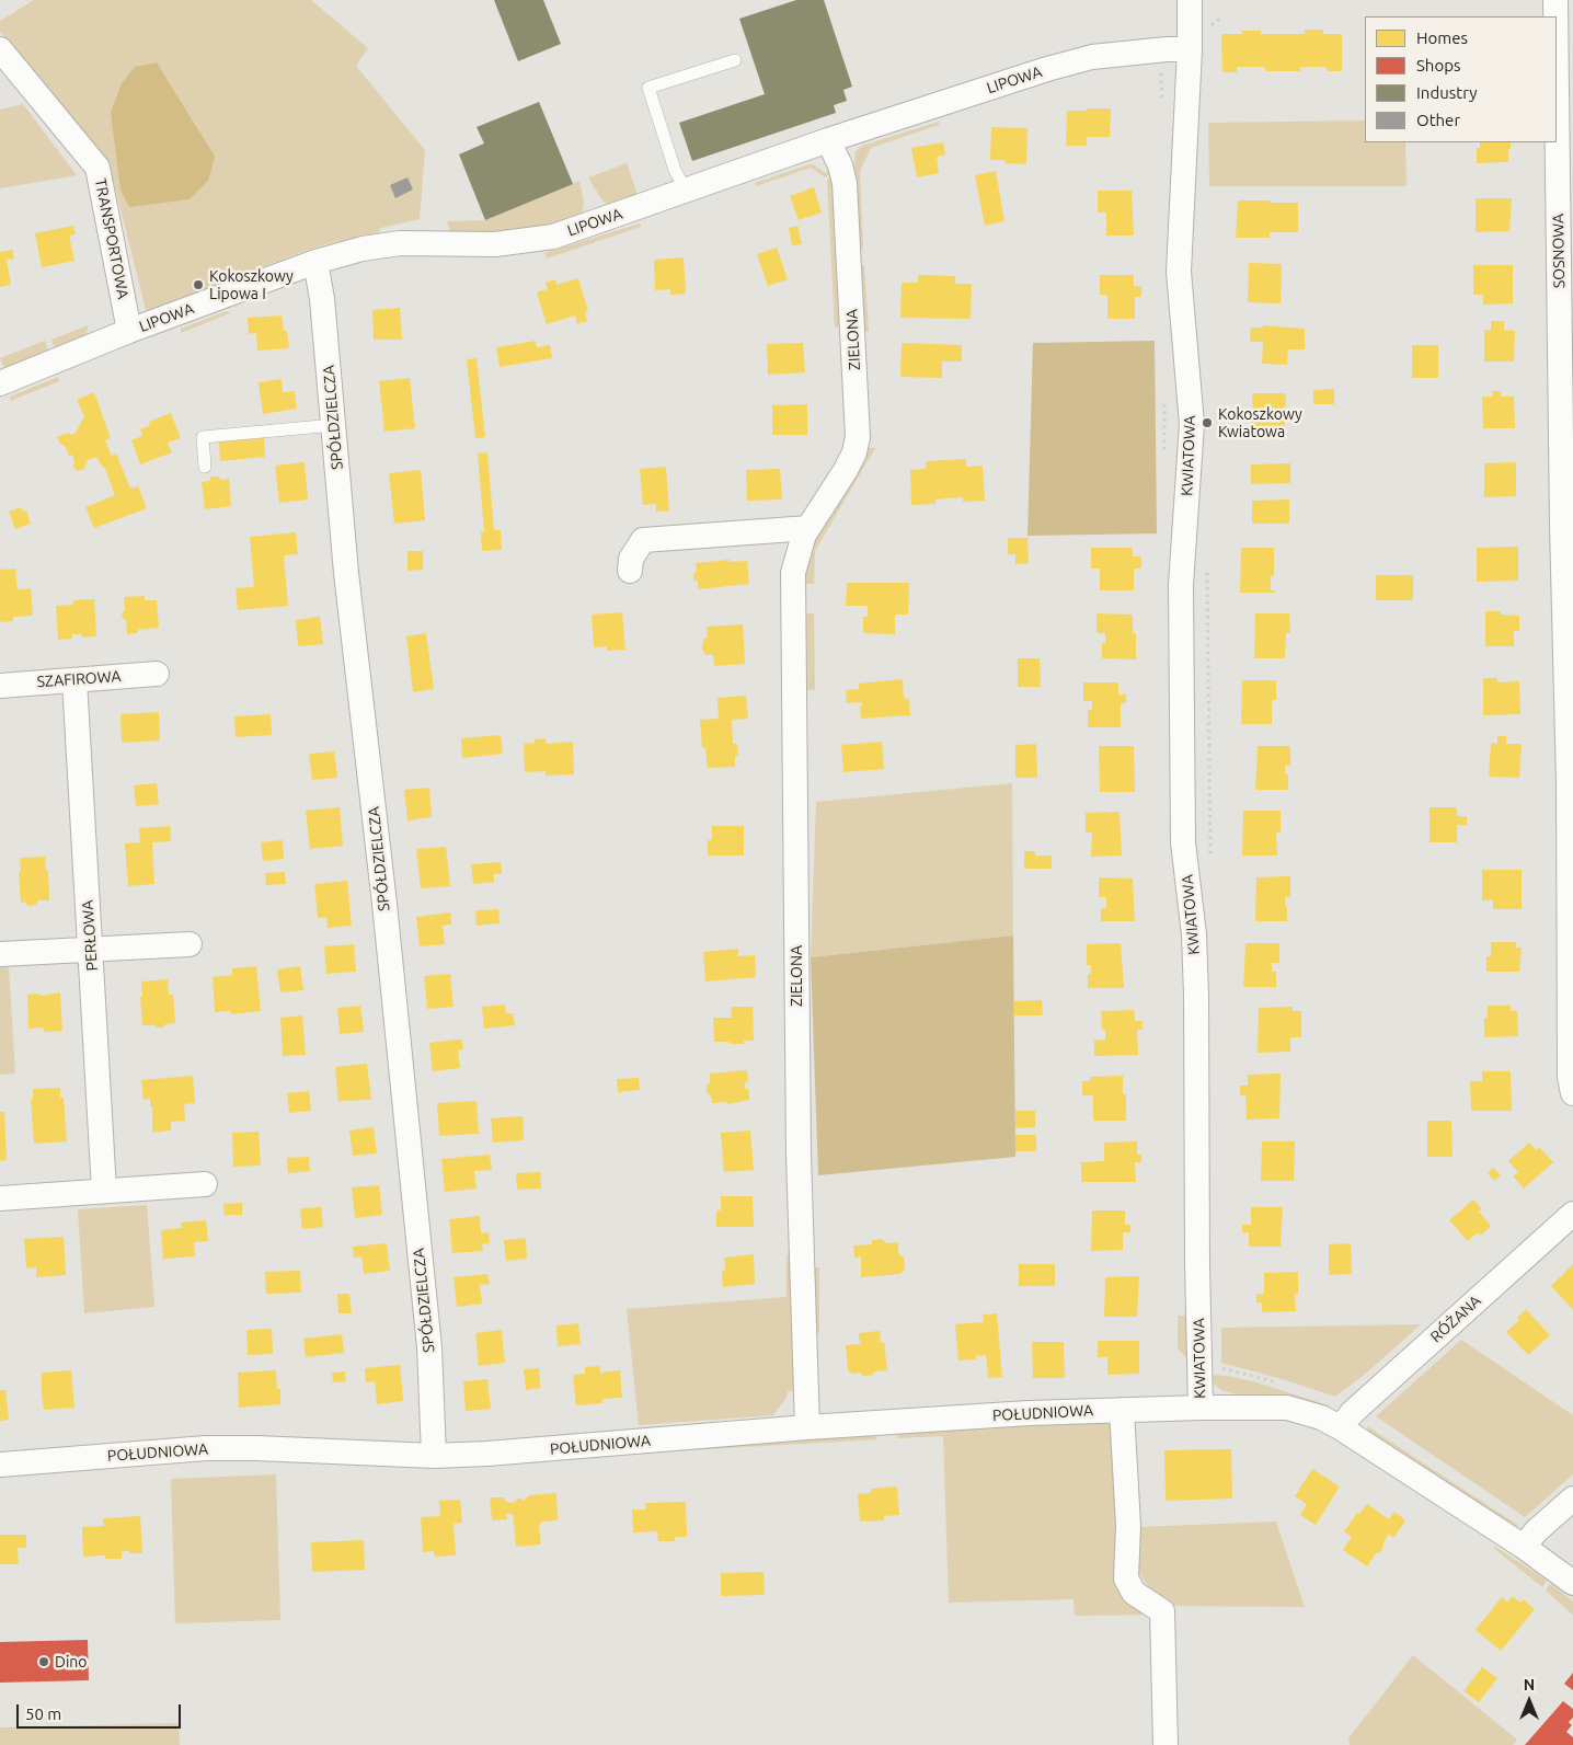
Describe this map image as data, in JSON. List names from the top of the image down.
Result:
{
  "streets": {
    "street": [
      "LIPOWA",
      "TRANSPORTOWA",
      "SOSNOWA",
      "ZIELONA",
      "SPÓŁDZIELCZA",
      "KWIATOWA",
      "SZAFIROWA",
      "PERŁOWA",
      "RÓŻANA",
      "POŁUDNIOWA"
    ]
  },
  "crossings": [
    ["LIPOWA", "TRANSPORTOWA"],
    ["LIPOWA", "ZIELONA"],
    ["LIPOWA", "SPÓŁDZIELCZA"],
    ["LIPOWA", "KWIATOWA"],
    ["ZIELONA", "POŁUDNIOWA"],
    ["SPÓŁDZIELCZA", "POŁUDNIOWA"],
    ["KWIATOWA", "RÓŻANA"],
    ["KWIATOWA", "POŁUDNIOWA"],
    ["SZAFIROWA", "PERŁOWA"]
  ],
  "places": ["Kokoszkowy Lipowa I", "Kokoszkowy Kwiatowa", "Dino"],
  "legend": [
    "Homes",
    "Shops",
    "Industry",
    "Other"
  ],
  "scale_bar": "50 m",
  "north": "top"
}
